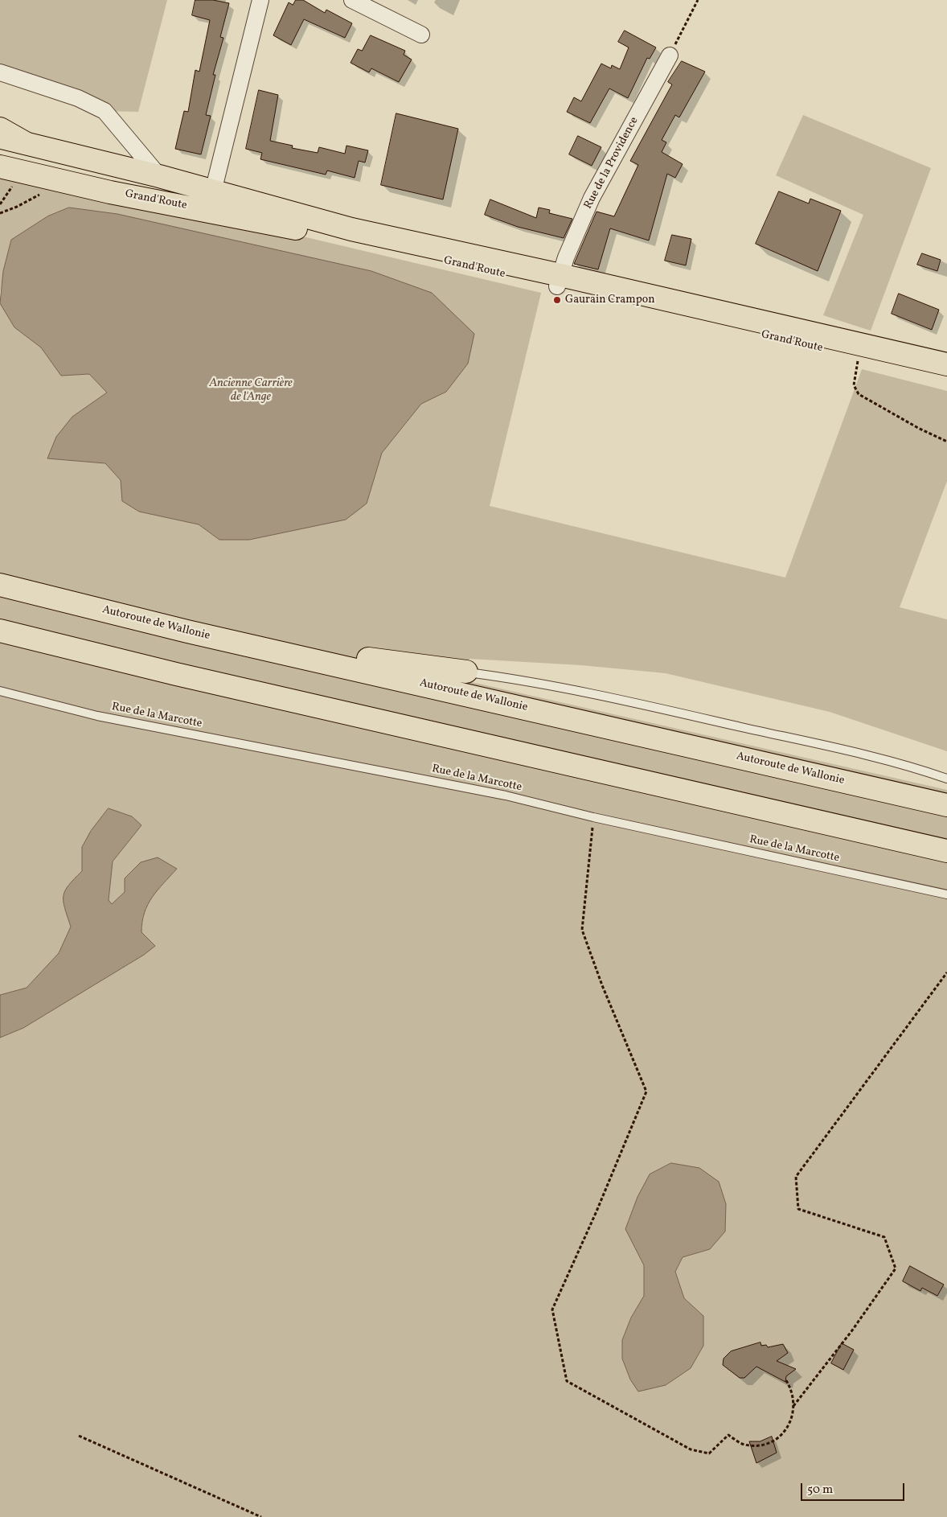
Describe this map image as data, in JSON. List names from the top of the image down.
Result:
{
  "streets": {
    "main road": ["Grand'Route", "Autoroute de Wallonie"],
    "street": ["Rue de la Providence"],
    "lane": ["Rue de la Marcotte"]
  },
  "crossings": [
    ["Rue de la Providence", "Grand'Route"]
  ],
  "water": ["Ancienne Carrière de l'Ange"],
  "places": ["Gaurain Crampon"],
  "scale_bar": "50 m"
}
